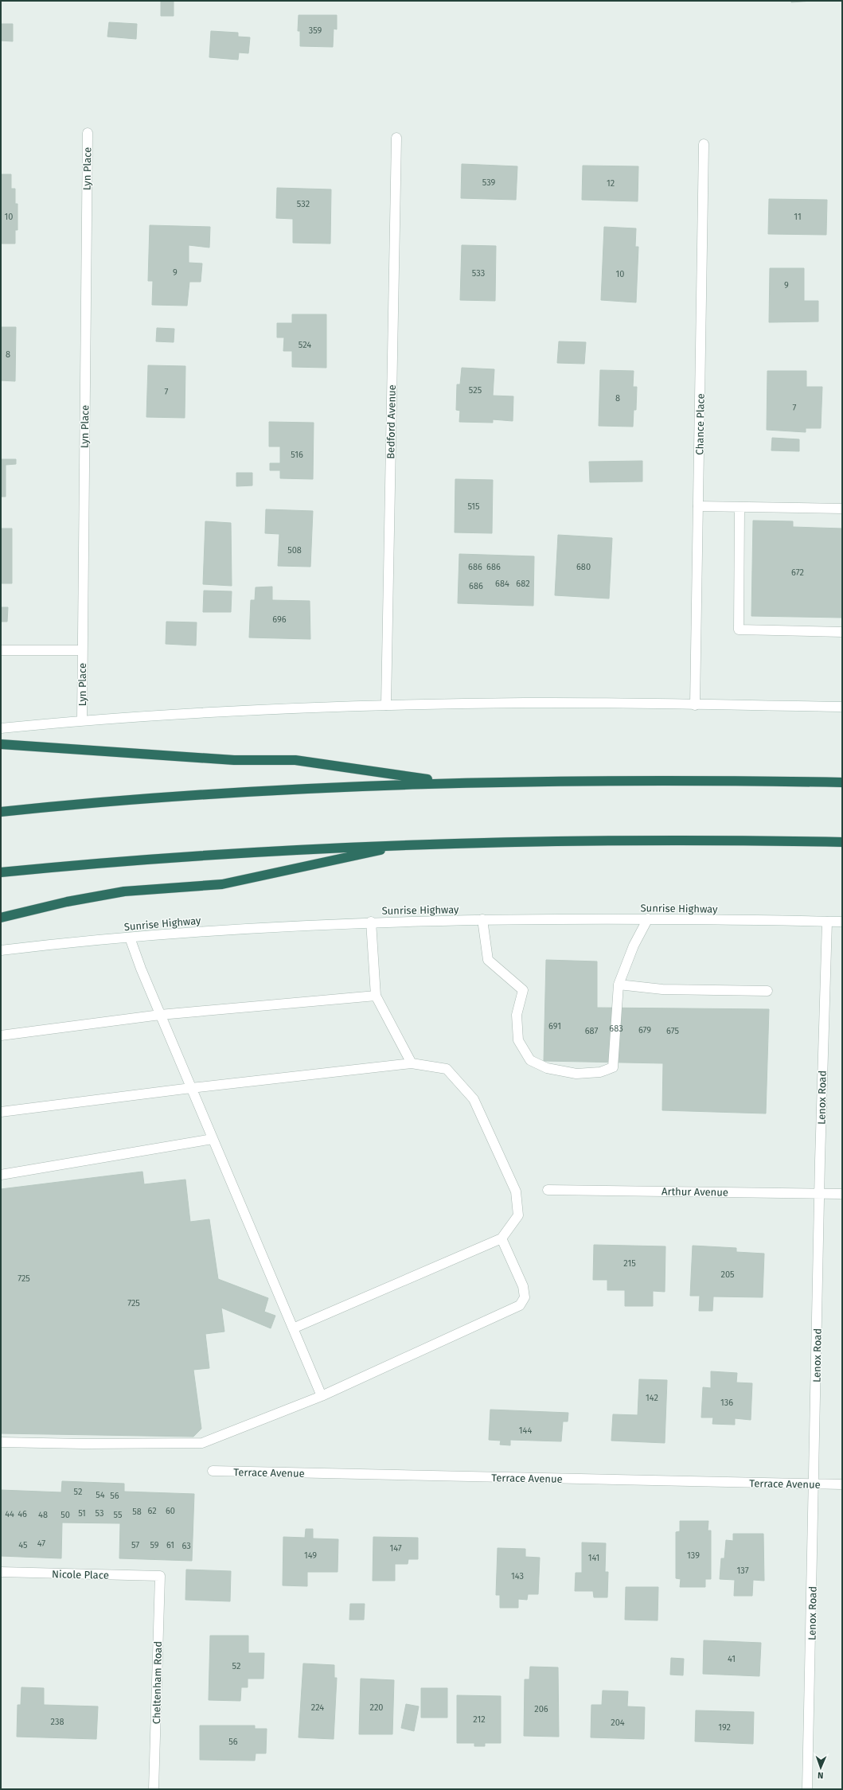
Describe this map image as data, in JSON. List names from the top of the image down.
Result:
{
  "streets": {
    "street": [
      "Lyn Place",
      "Bedford Avenue",
      "Chance Place",
      "Sunrise Highway",
      "Lenox Road",
      "Arthur Avenue",
      "Terrace Avenue",
      "Nicole Place",
      "Cheltenham Road"
    ]
  },
  "crossings": [
    ["Sunrise Highway", "Lenox Road"],
    ["Lenox Road", "Arthur Avenue"],
    ["Lenox Road", "Terrace Avenue"],
    ["Nicole Place", "Cheltenham Road"]
  ],
  "house_numbers": [
    "359",
    "539",
    "12",
    "532",
    "10",
    "11",
    "9",
    "533",
    "10",
    "9",
    "524",
    "8",
    "525",
    "7",
    "8",
    "7",
    "516",
    "515",
    "508",
    "686",
    "686",
    "680",
    "672",
    "684",
    "682",
    "686",
    "696",
    "691",
    "683",
    "679",
    "687",
    "675",
    "215",
    "205",
    "725",
    "725",
    "142",
    "136",
    "144",
    "52",
    "54",
    "56",
    "62",
    "60",
    "58",
    "51",
    "53",
    "44",
    "46",
    "48",
    "50",
    "55",
    "47",
    "45",
    "57",
    "59",
    "61",
    "63",
    "147",
    "149",
    "139",
    "141",
    "137",
    "143",
    "41",
    "52",
    "224",
    "220",
    "206",
    "212",
    "238",
    "204",
    "192",
    "56"
  ],
  "north": "bottom"
}
